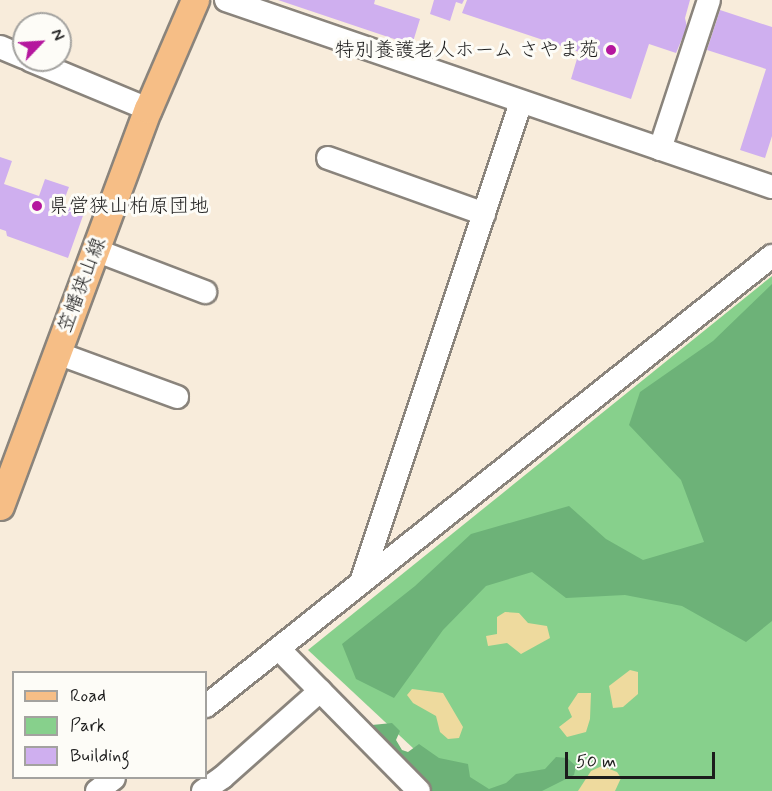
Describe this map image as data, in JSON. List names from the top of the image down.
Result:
{
  "streets": {
    "main road": ["笠幡狭山線"]
  },
  "places": ["特別養護老人ホーム さやま苑", "県営狭山柏原団地"],
  "legend": ["Road", "Park", "Building"],
  "scale_bar": "50 m",
  "north": "top right"
}
